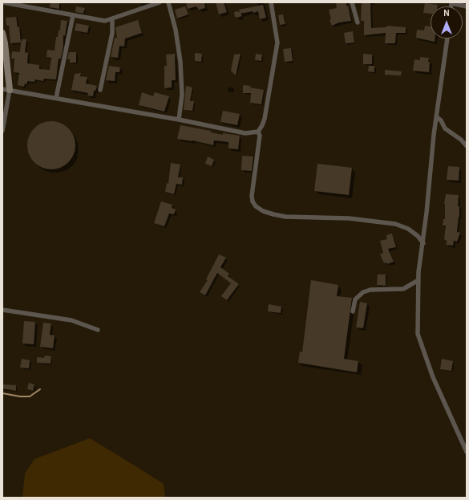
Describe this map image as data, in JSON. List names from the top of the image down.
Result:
{
  "north": "top"
}
